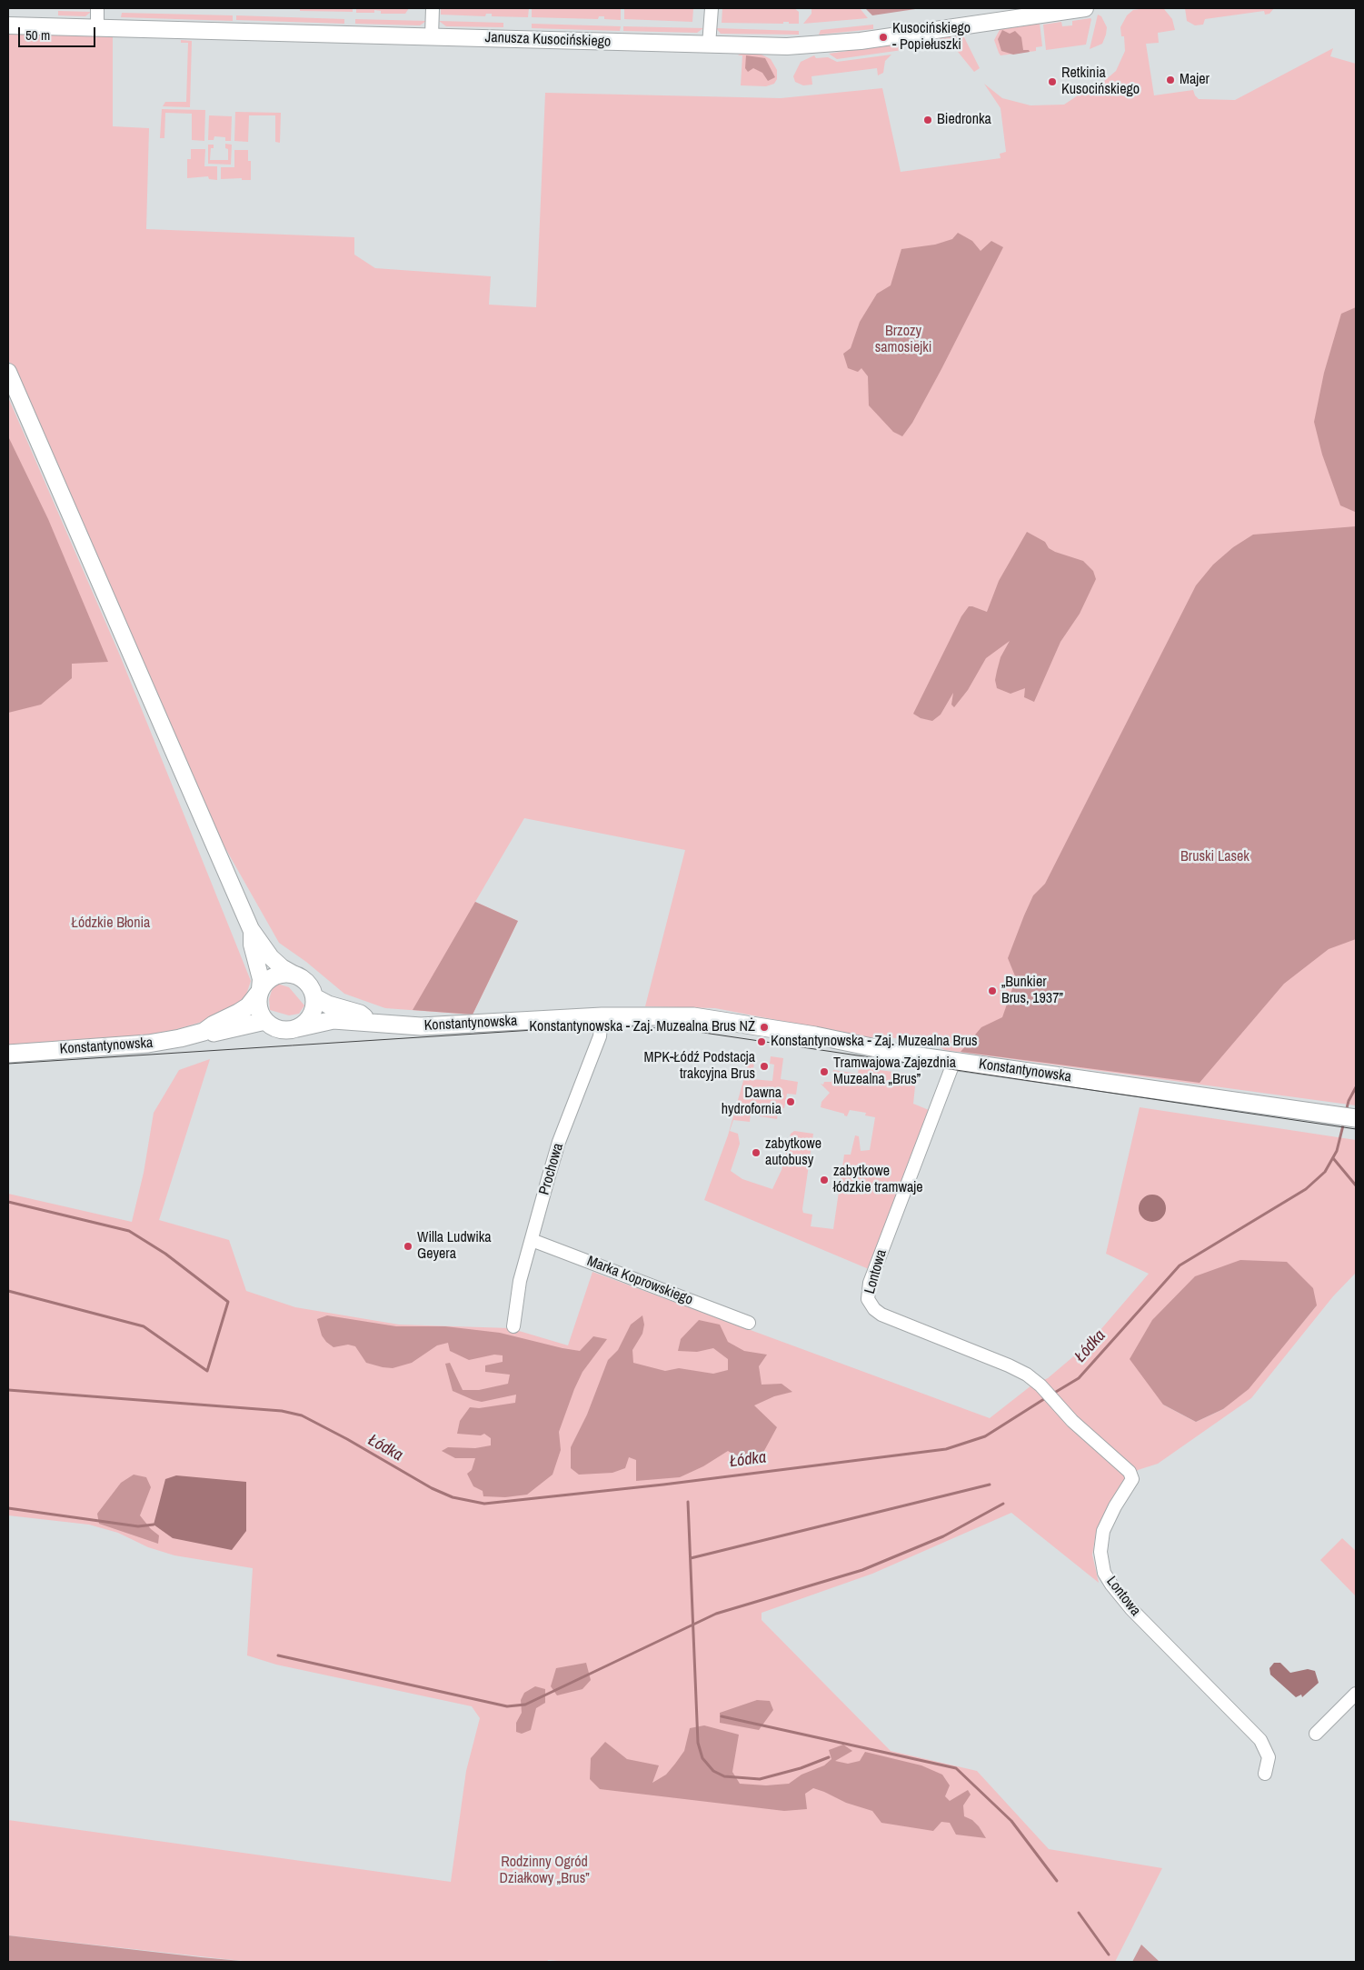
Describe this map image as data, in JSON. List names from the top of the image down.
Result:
{
  "streets": {
    "main road": ["Konstantynowska"],
    "street": [
      "Janusza Kusocińskiego",
      "Prochowa",
      "Lontowa",
      "Marka Koprowskiego"
    ]
  },
  "crossings": [
    ["Konstantynowska", "Prochowa"],
    ["Konstantynowska", "Lontowa"],
    ["Prochowa", "Marka Koprowskiego"]
  ],
  "water": ["Łódka"],
  "parks": [
    "Brzozy samosiejki",
    "Bruski Lasek",
    "Łódzkie Błonia",
    "Rodzinny Ogród Działkowy „Brus”"
  ],
  "places": [
    "Kusocińskiego - Popiełuszki",
    "Majer",
    "Retkinia Kusocińskiego",
    "Biedronka",
    "„Bunkier Brus, 1937”",
    "Konstantynowska - Zaj. Muzealna Brus NŻ",
    "Konstantynowska - Zaj. Muzealna Brus",
    "MPK-Łódź Podstacja trakcyjna Brus",
    "Tramwajowa Zajezdnia Muzealna „Brus”",
    "Dawna hydrofornia",
    "zabytkowe autobusy",
    "zabytkowe łódzkie tramwaje",
    "Willa Ludwika Geyera"
  ],
  "scale_bar": "50 m"
}
